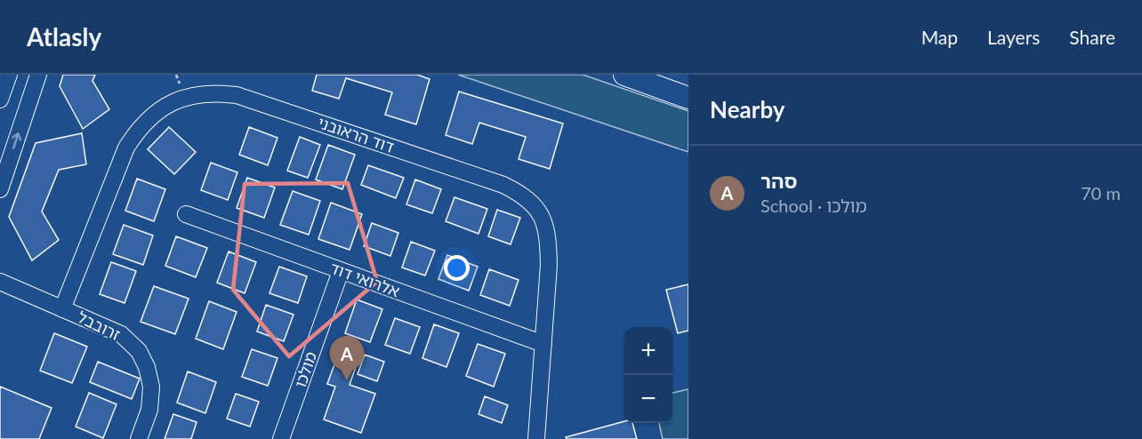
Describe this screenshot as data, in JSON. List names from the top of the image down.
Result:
{
  "streets": {
    "street": [
      "דוד הראובני",
      "אלרואי דוד",
      "זרובבל",
      "מולכו"
    ]
  },
  "crossings": [
    ["דוד הראובני", "אלרואי דוד"],
    ["דוד הראובני", "זרובבל"],
    ["אלרואי דוד", "מולכו"]
  ],
  "page": {
    "header": "Atlasly",
    "nav": ["Map", "Layers", "Share"],
    "heading": "Nearby",
    "list": [
      {
        "mark": "A",
        "name": "סהר",
        "note": "School · מולכו",
        "value": "70 m"
      }
    ],
    "map_buttons": ["+", "−"],
    "pins": "A"
  }
}
